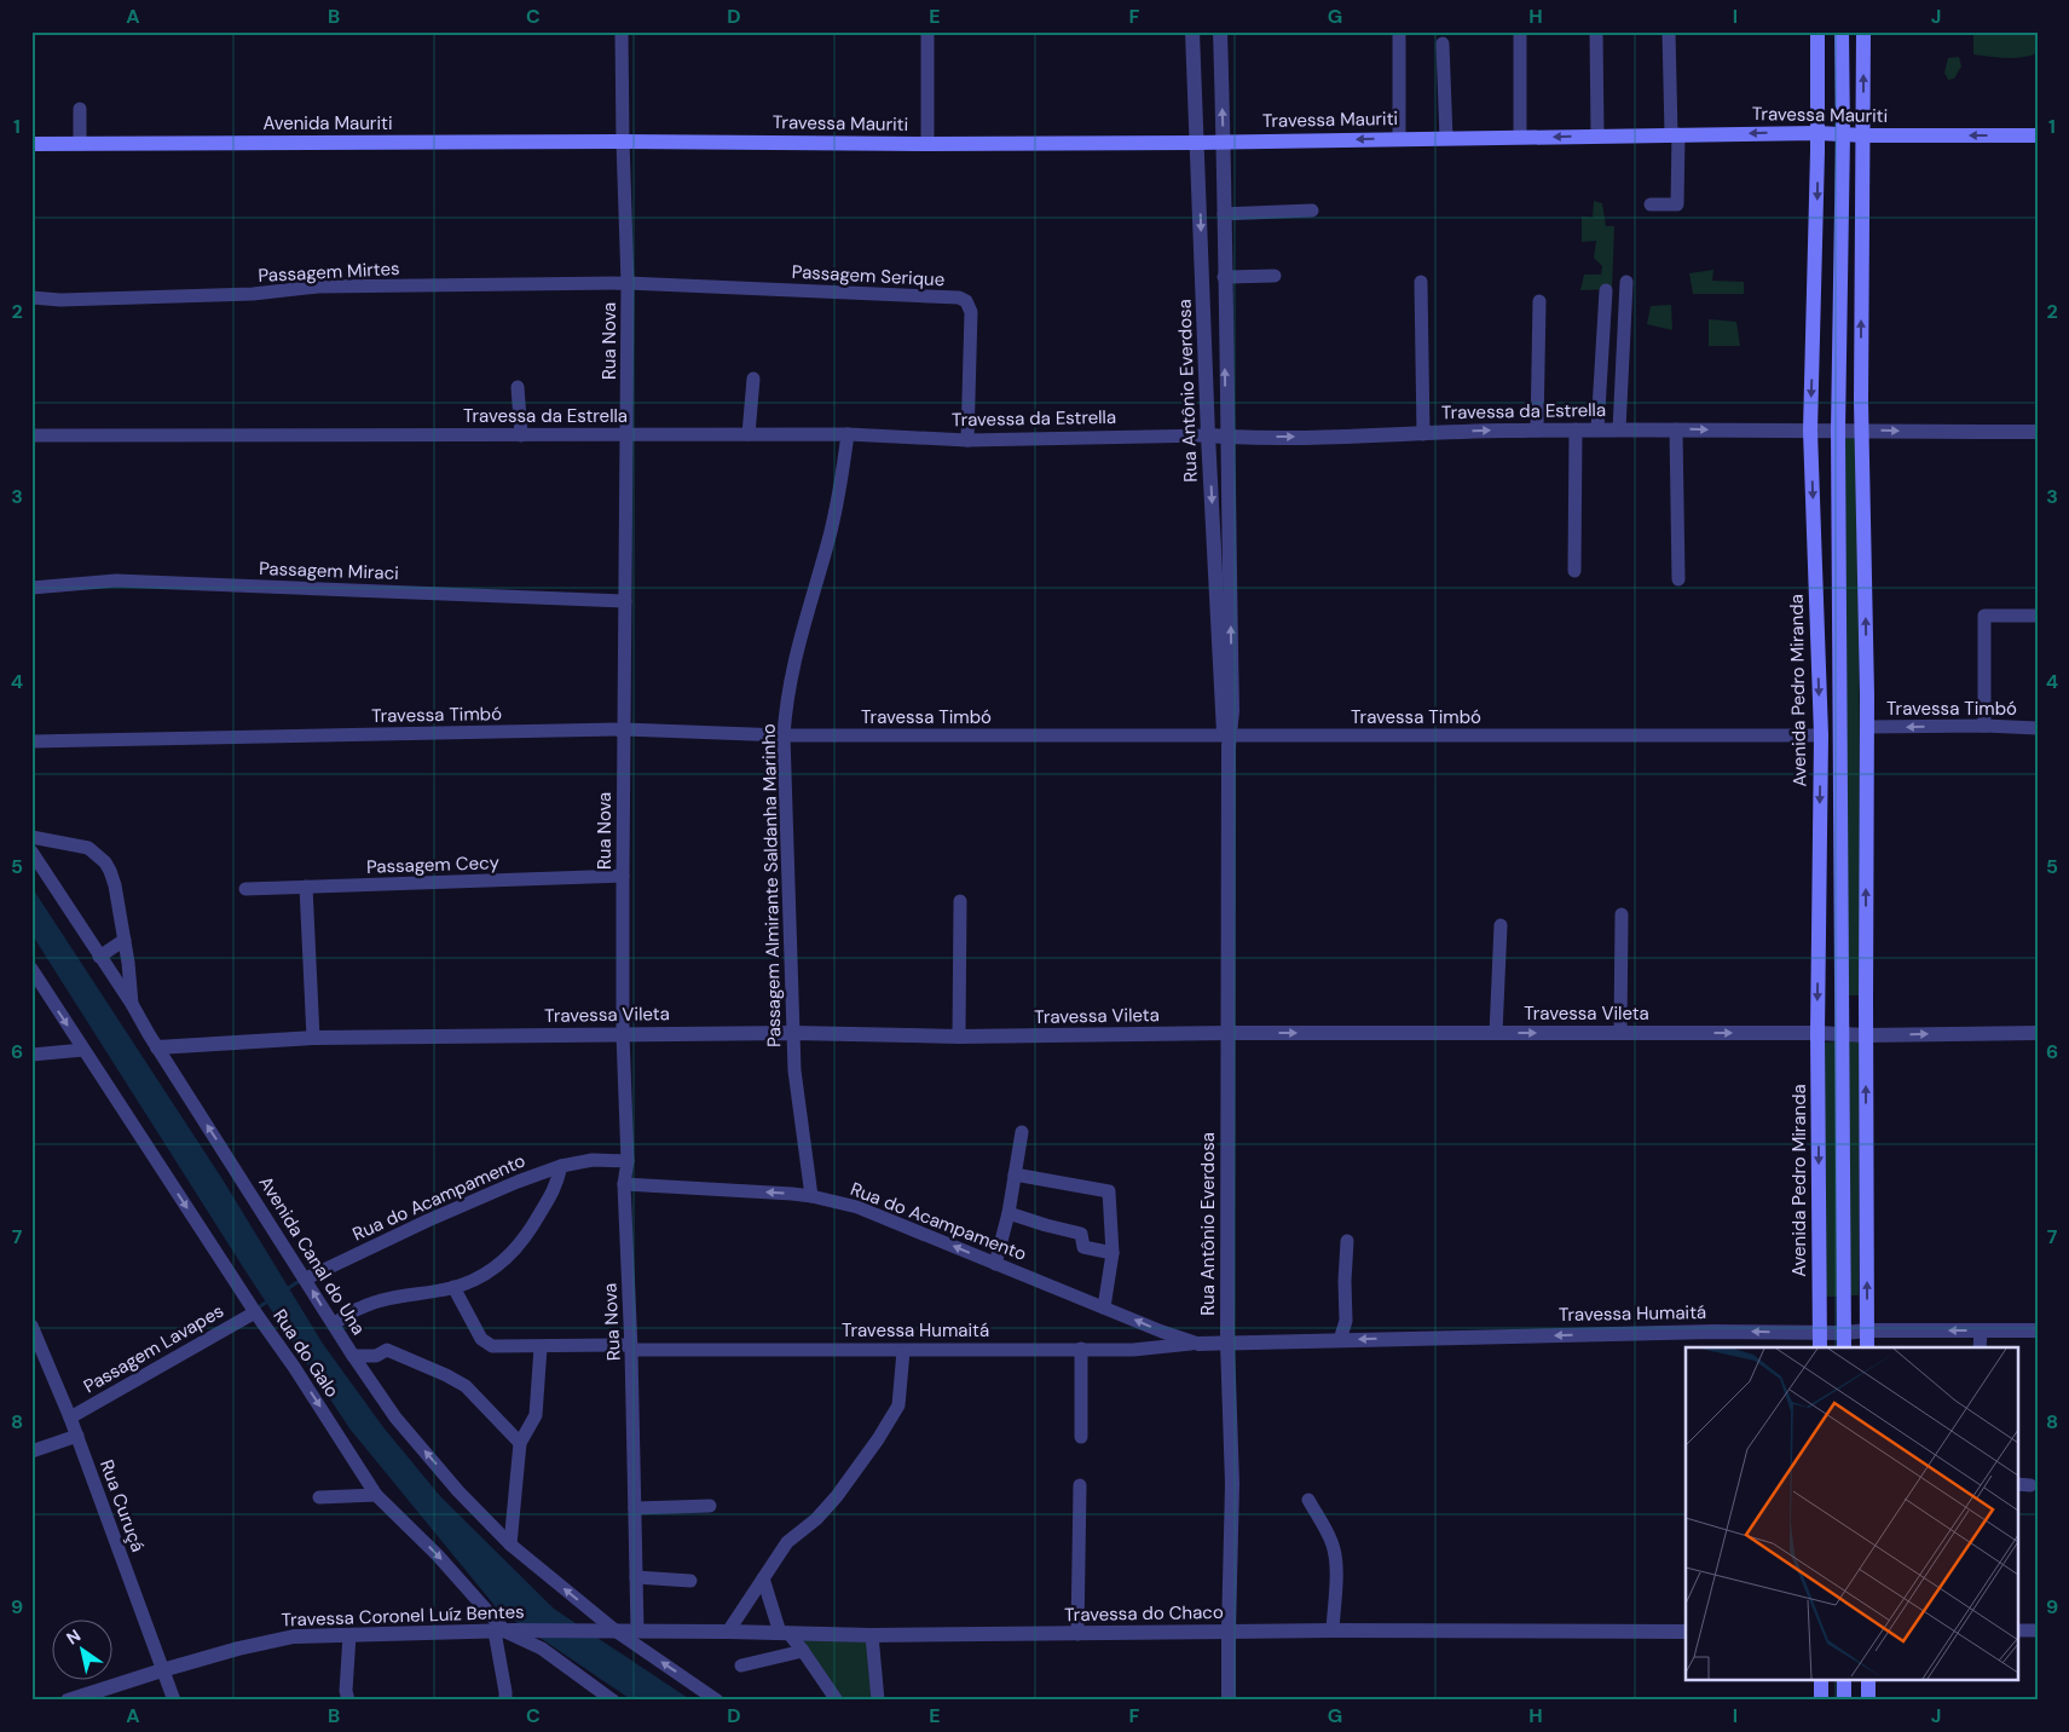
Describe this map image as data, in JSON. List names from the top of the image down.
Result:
{
  "streets": {
    "main road": ["Travessa Mauriti", "Avenida Mauriti", "Avenida Pedro Miranda"],
    "street": [
      "Passagem Mirtes",
      "Passagem Serique",
      "Rua Nova",
      "Rua Antônio Everdosa",
      "Travessa da Estrella",
      "Passagem Miraci",
      "Travessa Timbó",
      "Passagem Cecy",
      "Passagem Almirante Saldanha Marinho",
      "Travessa Vileta",
      "Rua do Acampamento",
      "Avenida Canal do Una",
      "Travessa Humaitá",
      "Passagem Lavapes",
      "Rua do Galo",
      "Rua Curuçá",
      "Travessa do Chaco",
      "Travessa Coronel Luíz Bentes"
    ]
  },
  "crossings": [
    ["Travessa Mauriti", "Avenida Mauriti"],
    ["Travessa Mauriti", "Rua Nova"],
    ["Travessa Mauriti", "Rua Antônio Everdosa"],
    ["Travessa Mauriti", "Avenida Pedro Miranda"],
    ["Avenida Mauriti", "Rua Nova"],
    ["Passagem Mirtes", "Passagem Serique"],
    ["Passagem Mirtes", "Rua Nova"],
    ["Passagem Serique", "Rua Nova"],
    ["Passagem Serique", "Travessa da Estrella"],
    ["Rua Nova", "Travessa da Estrella"],
    ["Rua Nova", "Passagem Miraci"],
    ["Rua Nova", "Travessa Timbó"],
    ["Rua Nova", "Passagem Cecy"],
    ["Rua Nova", "Travessa Vileta"],
    ["Rua Nova", "Rua do Acampamento"],
    ["Rua Nova", "Travessa Humaitá"],
    ["Rua Nova", "Travessa do Chaco"],
    ["Rua Antônio Everdosa", "Travessa da Estrella"],
    ["Rua Antônio Everdosa", "Travessa Timbó"],
    ["Rua Antônio Everdosa", "Travessa Vileta"],
    ["Rua Antônio Everdosa", "Rua do Acampamento"],
    ["Rua Antônio Everdosa", "Travessa Humaitá"],
    ["Rua Antônio Everdosa", "Travessa do Chaco"],
    ["Travessa da Estrella", "Avenida Pedro Miranda"],
    ["Travessa da Estrella", "Passagem Almirante Saldanha Marinho"],
    ["Avenida Pedro Miranda", "Travessa Timbó"],
    ["Avenida Pedro Miranda", "Travessa Vileta"],
    ["Avenida Pedro Miranda", "Travessa Humaitá"],
    ["Travessa Timbó", "Passagem Almirante Saldanha Marinho"],
    ["Passagem Almirante Saldanha Marinho", "Travessa Vileta"],
    ["Passagem Almirante Saldanha Marinho", "Rua do Acampamento"],
    ["Travessa Vileta", "Avenida Canal do Una"],
    ["Rua do Acampamento", "Avenida Canal do Una"],
    ["Rua do Acampamento", "Travessa Humaitá"],
    ["Avenida Canal do Una", "Travessa do Chaco"],
    ["Avenida Canal do Una", "Travessa Coronel Luíz Bentes"],
    ["Passagem Lavapes", "Rua do Galo"],
    ["Passagem Lavapes", "Rua Curuçá"],
    ["Rua do Galo", "Travessa Coronel Luíz Bentes"],
    ["Rua Curuçá", "Travessa Coronel Luíz Bentes"],
    ["Travessa do Chaco", "Travessa Coronel Luíz Bentes"]
  ],
  "one_way": [
    "Travessa Mauriti",
    "Travessa Vileta",
    "Rua do Acampamento",
    "Avenida Canal do Una",
    "Travessa Humaitá",
    "Rua do Galo"
  ],
  "north": "top left",
  "grid": {
    "columns": [
      "A",
      "B",
      "C",
      "D",
      "E",
      "F",
      "G",
      "H",
      "I",
      "J"
    ],
    "rows": [
      "1",
      "2",
      "3",
      "4",
      "5",
      "6",
      "7",
      "8",
      "9"
    ]
  }
}
